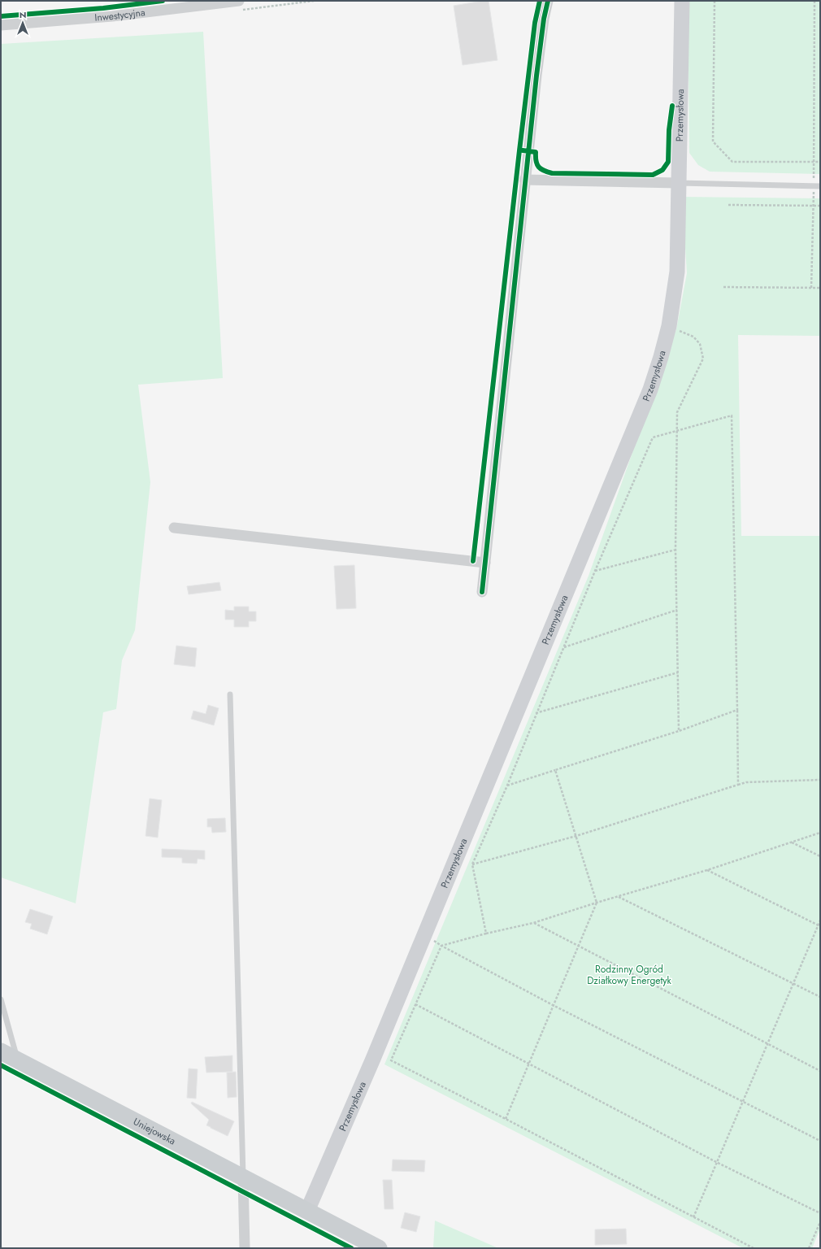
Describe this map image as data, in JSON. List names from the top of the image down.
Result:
{
  "streets": {
    "main road": ["Przemysłowa", "Uniejowska"],
    "street": ["Inwestycyjna"]
  },
  "crossings": [
    ["Przemysłowa", "Uniejowska"]
  ],
  "parks": ["Rodzinny Ogród Działkowy Energetyk"],
  "north": "top"
}
